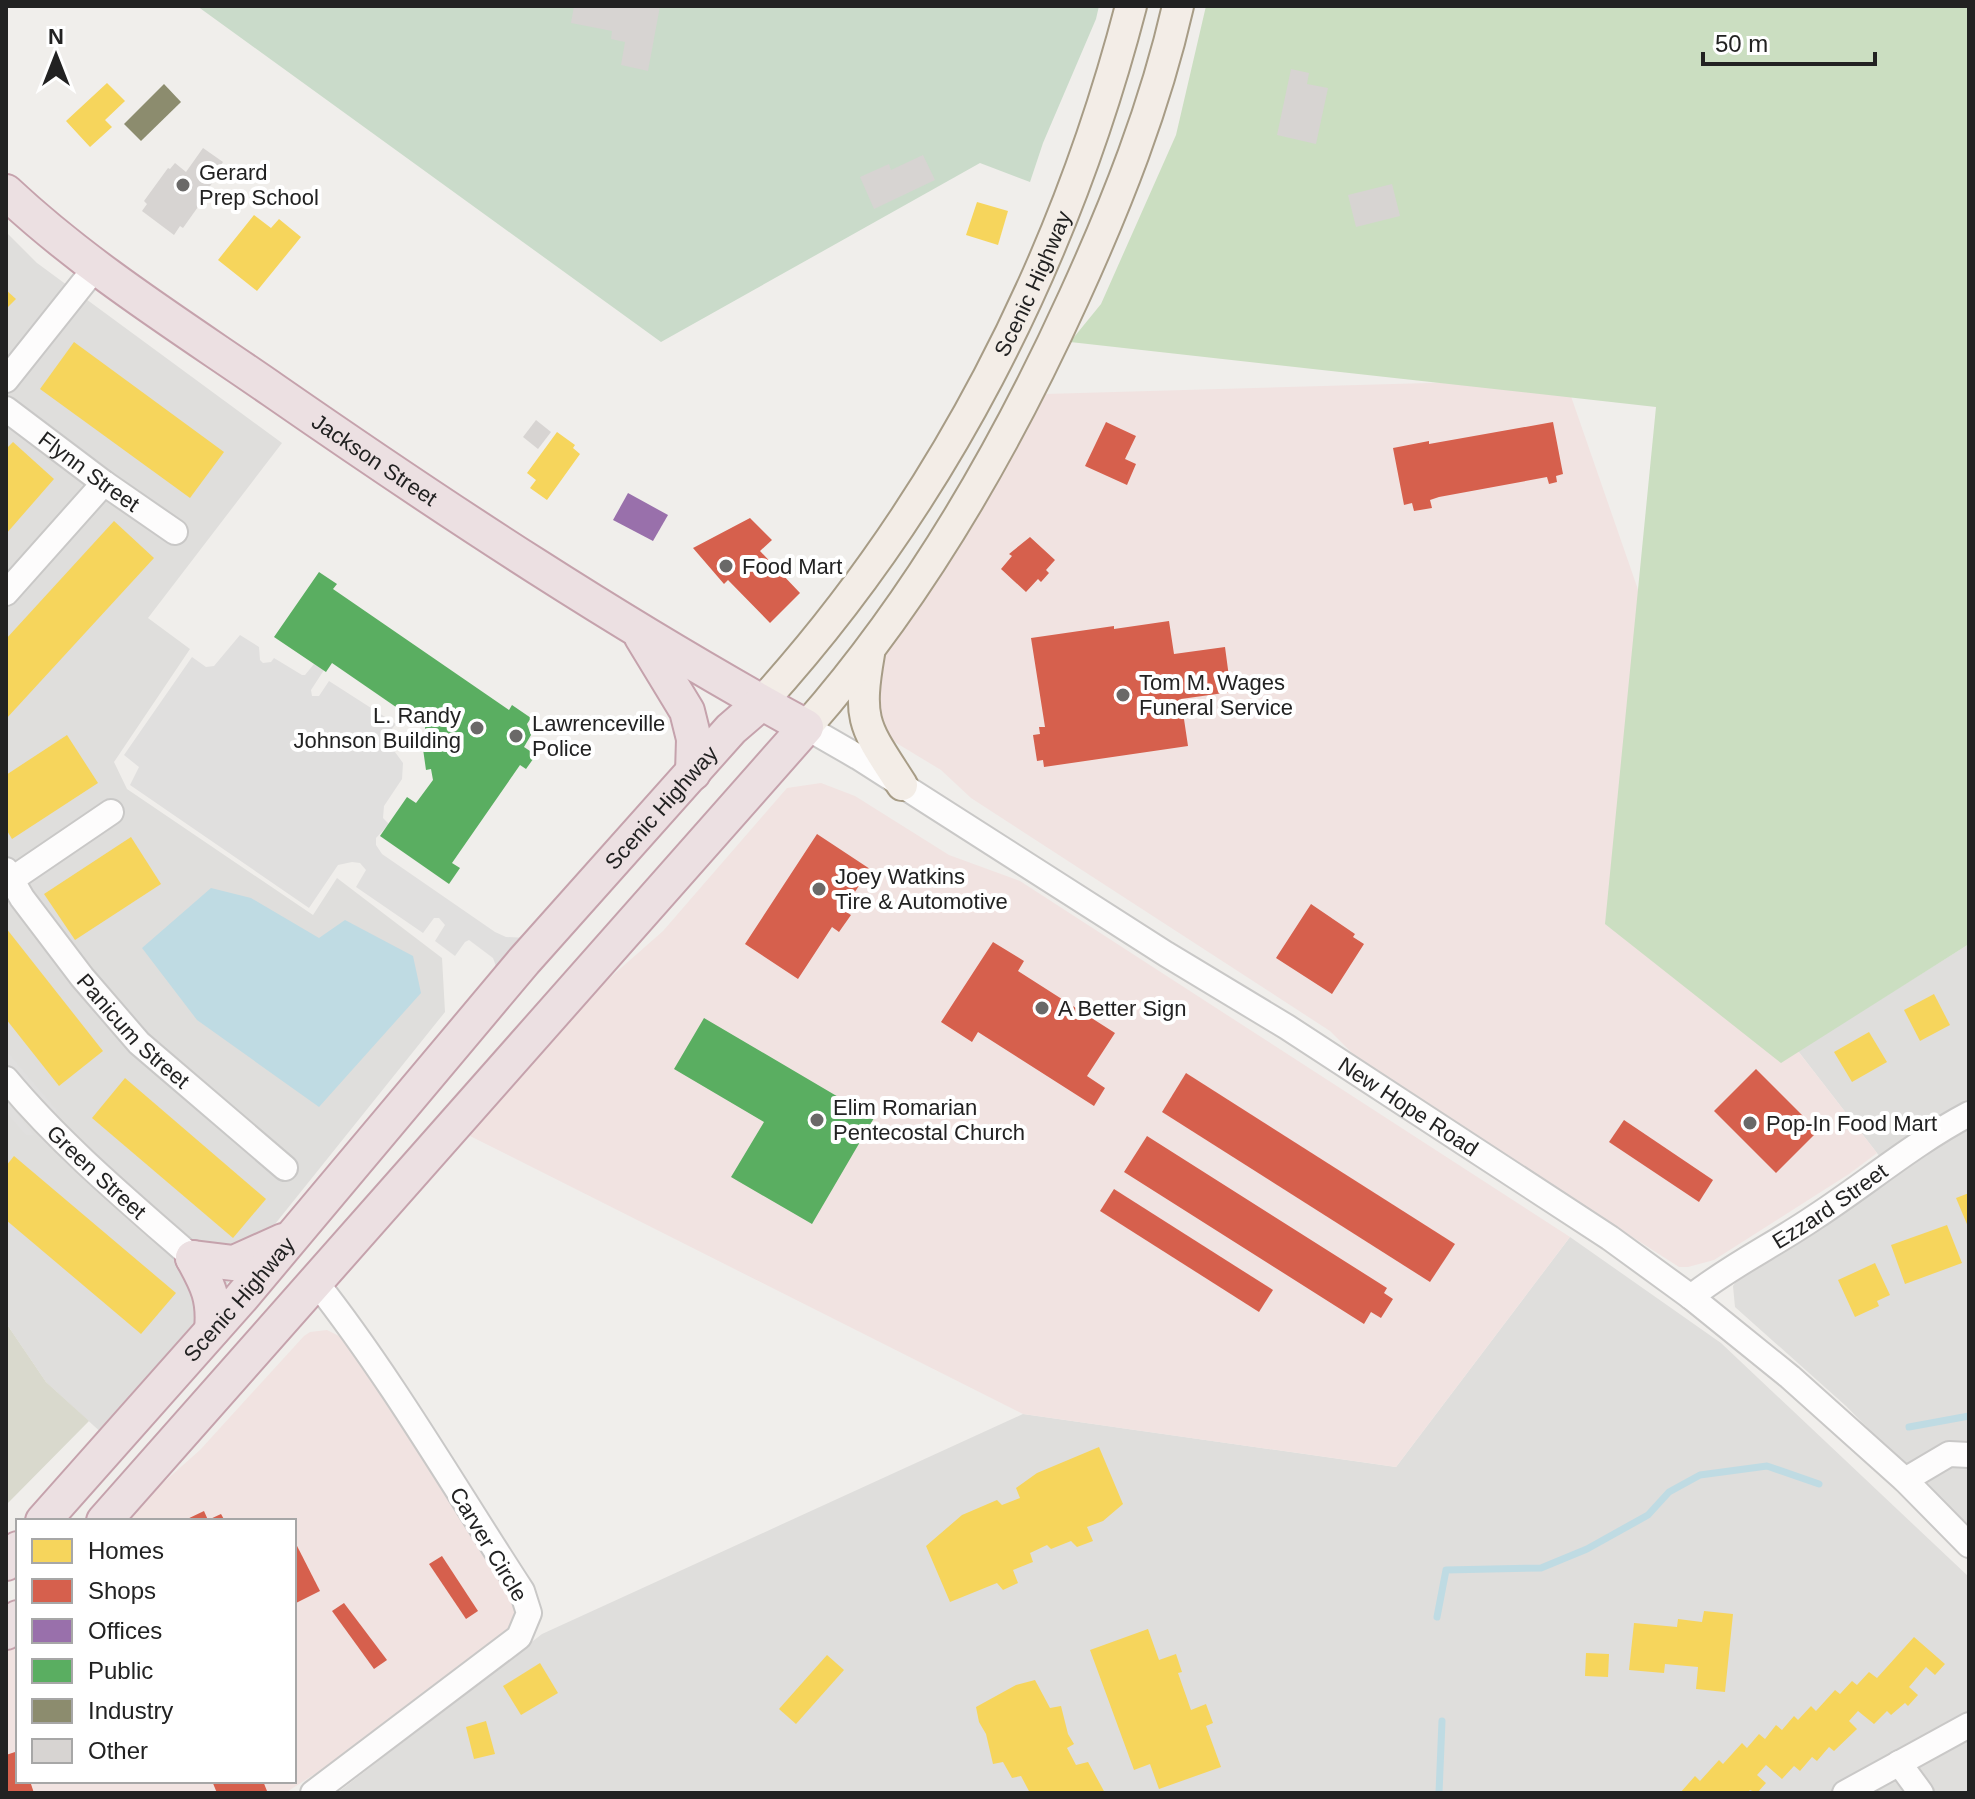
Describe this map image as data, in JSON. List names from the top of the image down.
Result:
{
  "streets": {
    "highway": ["Scenic Highway", "Jackson Street"],
    "street": [
      "Flynn Street",
      "Panicum Street",
      "New Hope Road",
      "Green Street",
      "Ezzard Street",
      "Carver Circle"
    ]
  },
  "crossings": [
    ["Scenic Highway", "Jackson Street"],
    ["Scenic Highway", "New Hope Road"],
    ["Scenic Highway", "Carver Circle"],
    ["Jackson Street", "New Hope Road"],
    ["New Hope Road", "Ezzard Street"]
  ],
  "places": [
    "Gerard Prep School",
    "Food Mart",
    "Tom M. Wages Funeral Service",
    "L. Randy Johnson Building",
    "Lawrenceville Police",
    "Joey Watkins Tire & Automotive",
    "A Better Sign",
    "Elim Romarian Pentecostal Church",
    "Pop-In Food Mart"
  ],
  "legend": [
    "Homes",
    "Shops",
    "Offices",
    "Public",
    "Industry",
    "Other"
  ],
  "scale_bar": "50 m",
  "north": "top"
}
